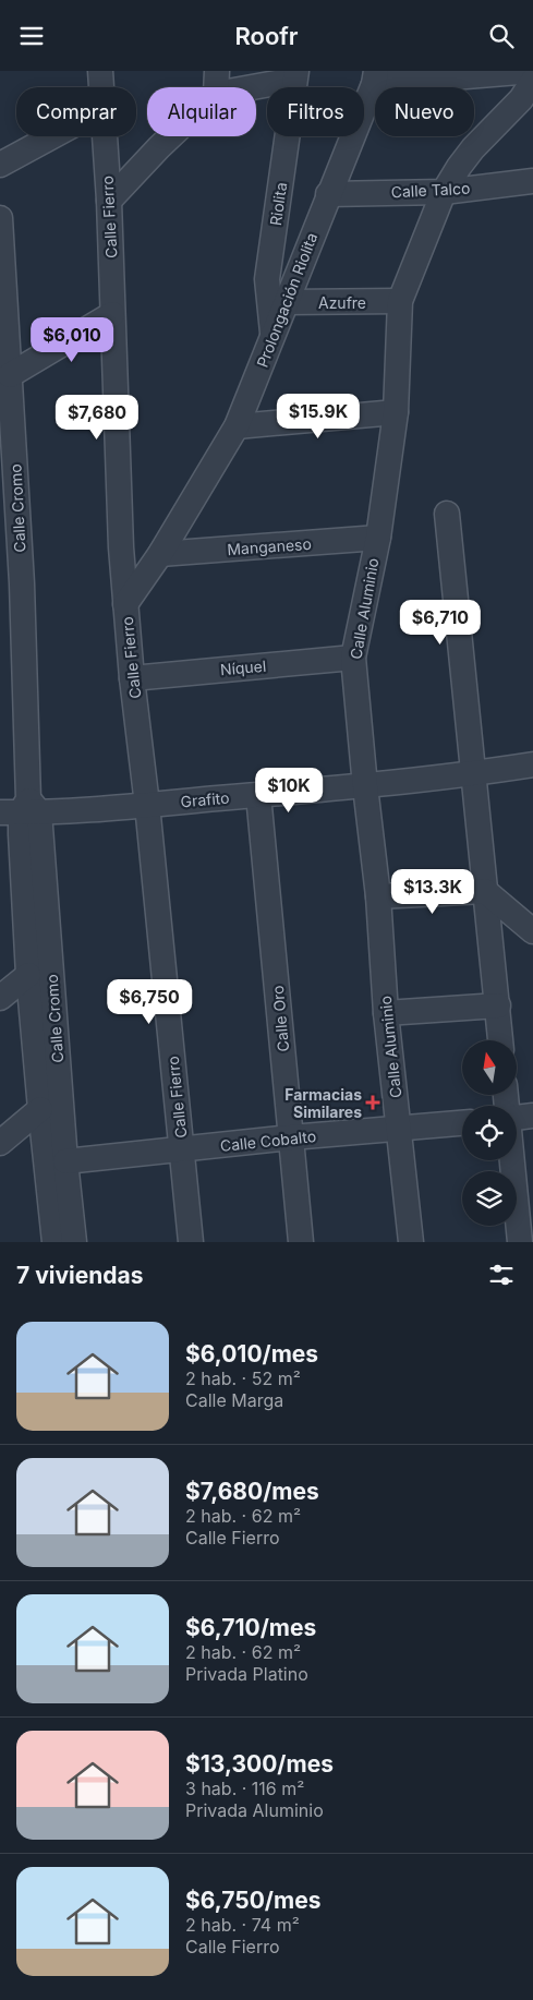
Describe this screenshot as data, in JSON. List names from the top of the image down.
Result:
{
  "streets": {
    "street": [
      "Calle Talco",
      "Riolita",
      "Calle Fierro",
      "Prolongación Riolita",
      "Azufre",
      "Calle Cromo",
      "Manganeso",
      "Calle Aluminio",
      "Níquel",
      "Grafito",
      "Calle Oro",
      "Calle Cobalto"
    ]
  },
  "crossings": [
    ["Calle Talco", "Prolongación Riolita"],
    ["Calle Talco", "Calle Aluminio"],
    ["Riolita", "Prolongación Riolita"],
    ["Calle Fierro", "Prolongación Riolita"],
    ["Calle Fierro", "Níquel"],
    ["Calle Fierro", "Grafito"],
    ["Calle Fierro", "Calle Cobalto"],
    ["Prolongación Riolita", "Azufre"],
    ["Prolongación Riolita", "Manganeso"],
    ["Azufre", "Calle Aluminio"],
    ["Calle Cromo", "Grafito"],
    ["Calle Cromo", "Calle Cobalto"],
    ["Manganeso", "Calle Aluminio"],
    ["Calle Aluminio", "Níquel"],
    ["Calle Aluminio", "Grafito"],
    ["Calle Aluminio", "Calle Cobalto"],
    ["Grafito", "Calle Oro"],
    ["Calle Oro", "Calle Cobalto"]
  ],
  "places": {
    "health": ["Farmacias Similares"]
  },
  "north": "top",
  "page": {
    "header": "Roofr",
    "chip": [
      "Comprar",
      "Alquilar",
      "Filtros",
      "Nuevo"
    ],
    "price": [
      "$6,010",
      "$15.9K",
      "$7,680",
      "$6,710",
      "$10K",
      "$13.3K",
      "$6,750"
    ],
    "heading": "7 viviendas",
    "list": [
      {
        "name": "$6,010/mes",
        "note": "2 hab. · 52 m² · Calle Marga"
      },
      {
        "name": "$7,680/mes",
        "note": "2 hab. · 62 m² · Calle Fierro"
      },
      {
        "name": "$6,710/mes",
        "note": "2 hab. · 62 m² · Privada Platino"
      },
      {
        "name": "$13,300/mes",
        "note": "3 hab. · 116 m² · Privada Aluminio"
      },
      {
        "name": "$6,750/mes",
        "note": "2 hab. · 74 m² · Calle Fierro"
      }
    ]
  }
}
